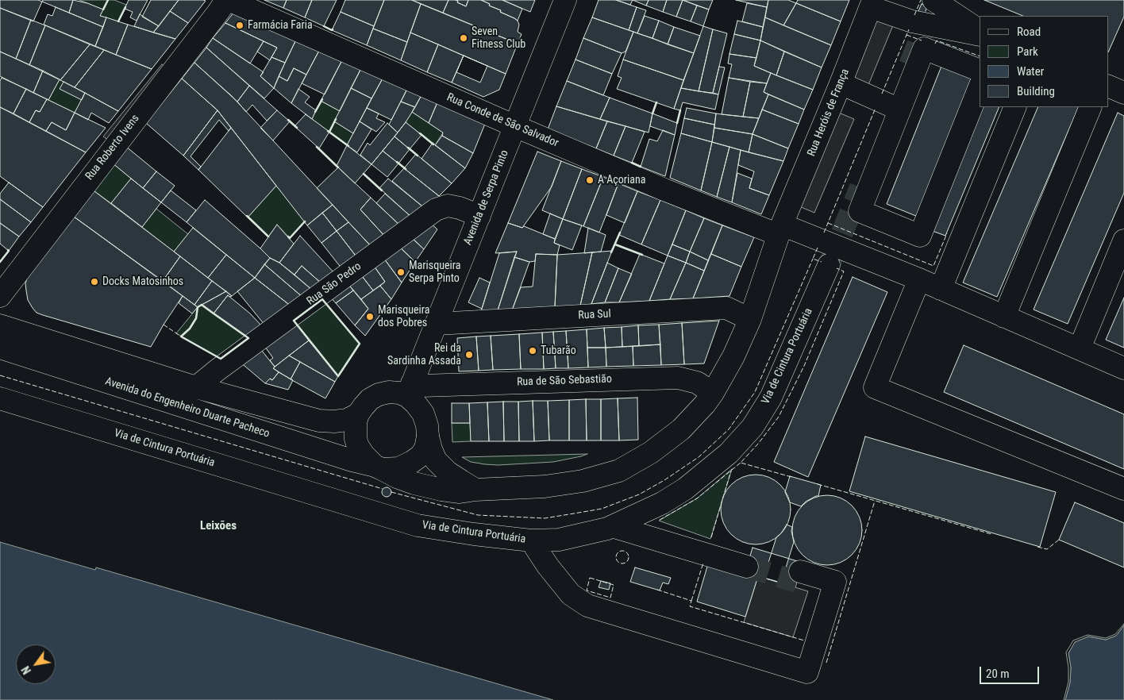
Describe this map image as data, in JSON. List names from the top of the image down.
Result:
{
  "streets": {
    "street": [
      "Rua Heróis de França",
      "Rua Conde de São Salvador",
      "Rua Roberto Ivens",
      "Avenida de Serpa Pinto",
      "Rua São Pedro",
      "Rua Sul",
      "Via de Cintura Portuária",
      "Rua de São Sebastião",
      "Avenida do Engenheiro Duarte Pacheco"
    ]
  },
  "crossings": [
    ["Rua Heróis de França", "Rua Conde de São Salvador"],
    ["Rua Heróis de França", "Avenida do Engenheiro Duarte Pacheco"],
    ["Rua Conde de São Salvador", "Rua Roberto Ivens"],
    ["Rua Conde de São Salvador", "Avenida de Serpa Pinto"],
    ["Rua Conde de São Salvador", "Avenida do Engenheiro Duarte Pacheco"],
    ["Avenida de Serpa Pinto", "Rua São Pedro"],
    ["Avenida de Serpa Pinto", "Rua Sul"],
    ["Avenida de Serpa Pinto", "Rua de São Sebastião"],
    ["Avenida de Serpa Pinto", "Avenida do Engenheiro Duarte Pacheco"],
    ["Rua São Pedro", "Avenida do Engenheiro Duarte Pacheco"],
    ["Rua Sul", "Avenida do Engenheiro Duarte Pacheco"],
    ["Rua de São Sebastião", "Avenida do Engenheiro Duarte Pacheco"]
  ],
  "districts": ["Leixões"],
  "places": [
    "Farmácia Faria",
    "Seven Fitness Club",
    "A Açoriana",
    "Marisqueira Serpa Pinto",
    "Docks Matosinhos",
    "Marisqueira dos Pobres",
    "Tubarão",
    "Rei da Sardinha Assada"
  ],
  "legend": [
    "Road",
    "Park",
    "Water",
    "Building"
  ],
  "scale_bar": "20 m",
  "north": "bottom left"
}
